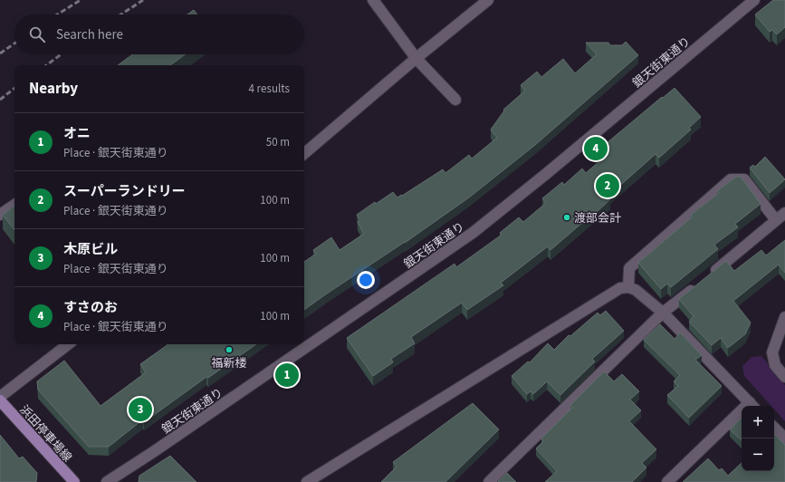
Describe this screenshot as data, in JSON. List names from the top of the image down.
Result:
{
  "streets": {
    "main road": ["浜田停車場線"],
    "street": ["銀天街東通り"]
  },
  "places": ["渡部会計", "福新楼"],
  "page": {
    "search": "Search here",
    "heading": ["Nearby", "4 results"],
    "list": [
      {
        "mark": "1",
        "name": "オニ",
        "note": "Place · 銀天街東通り",
        "value": "50 m"
      },
      {
        "mark": "2",
        "name": "スーパーランドリー",
        "note": "Place · 銀天街東通り",
        "value": "100 m"
      },
      {
        "mark": "3",
        "name": "木原ビル",
        "note": "Place · 銀天街東通り",
        "value": "100 m"
      },
      {
        "mark": "4",
        "name": "すさのお",
        "note": "Place · 銀天街東通り",
        "value": "100 m"
      }
    ],
    "pins": [
      "4",
      "2",
      "1",
      "3"
    ],
    "map_buttons": ["+", "−"]
  }
}
